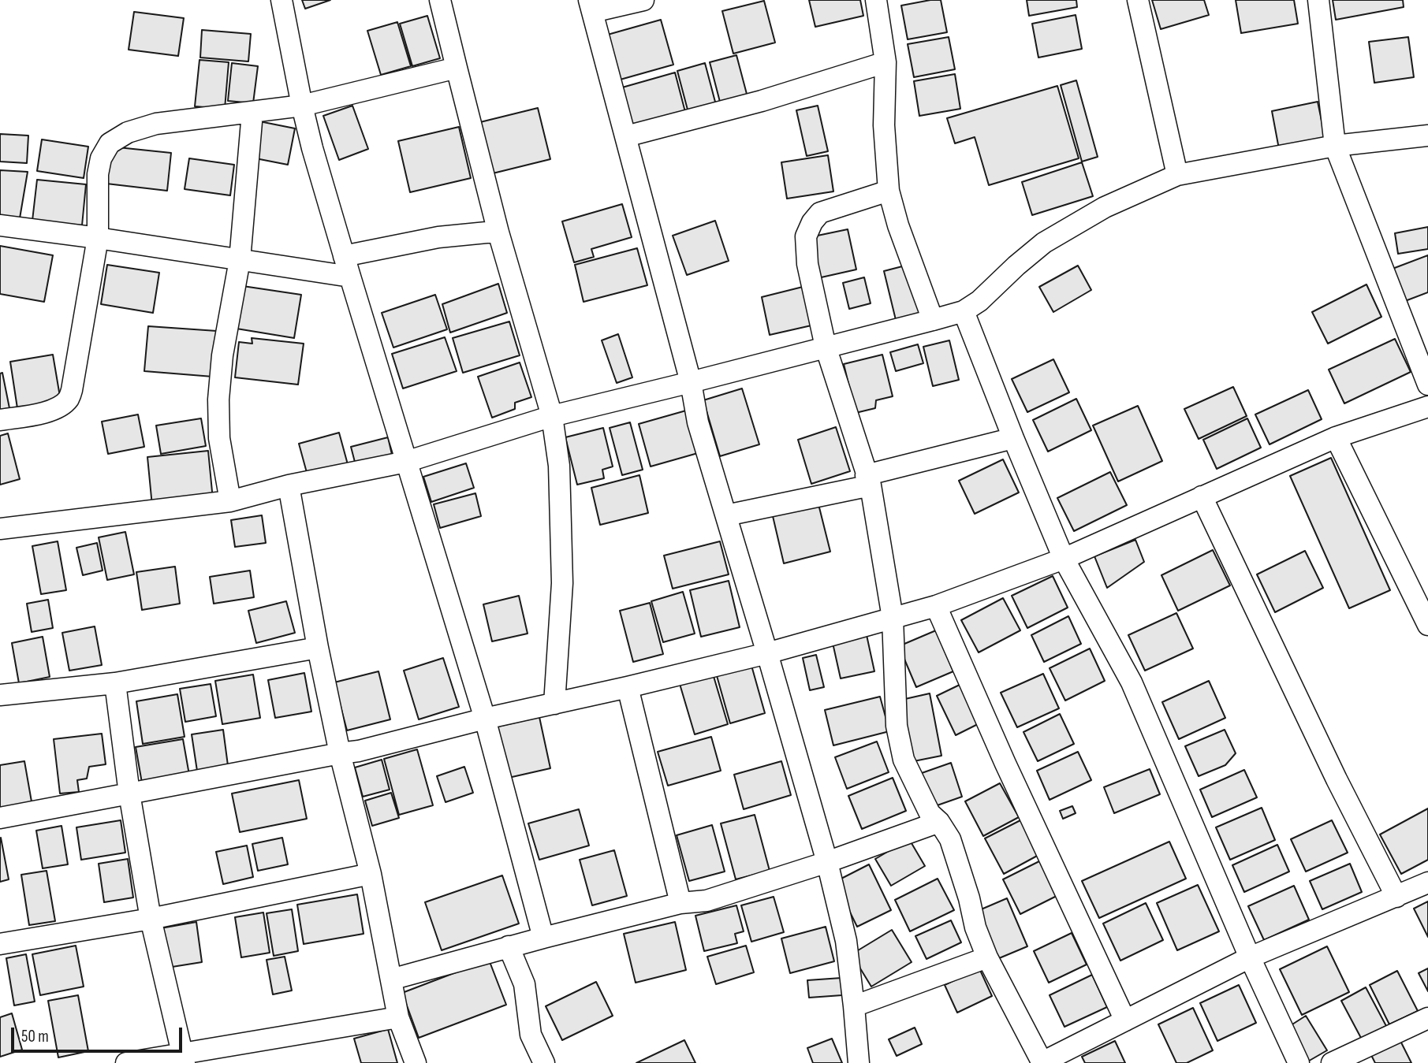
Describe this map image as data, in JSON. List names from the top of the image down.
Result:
{
  "scale_bar": "50 m"
}
